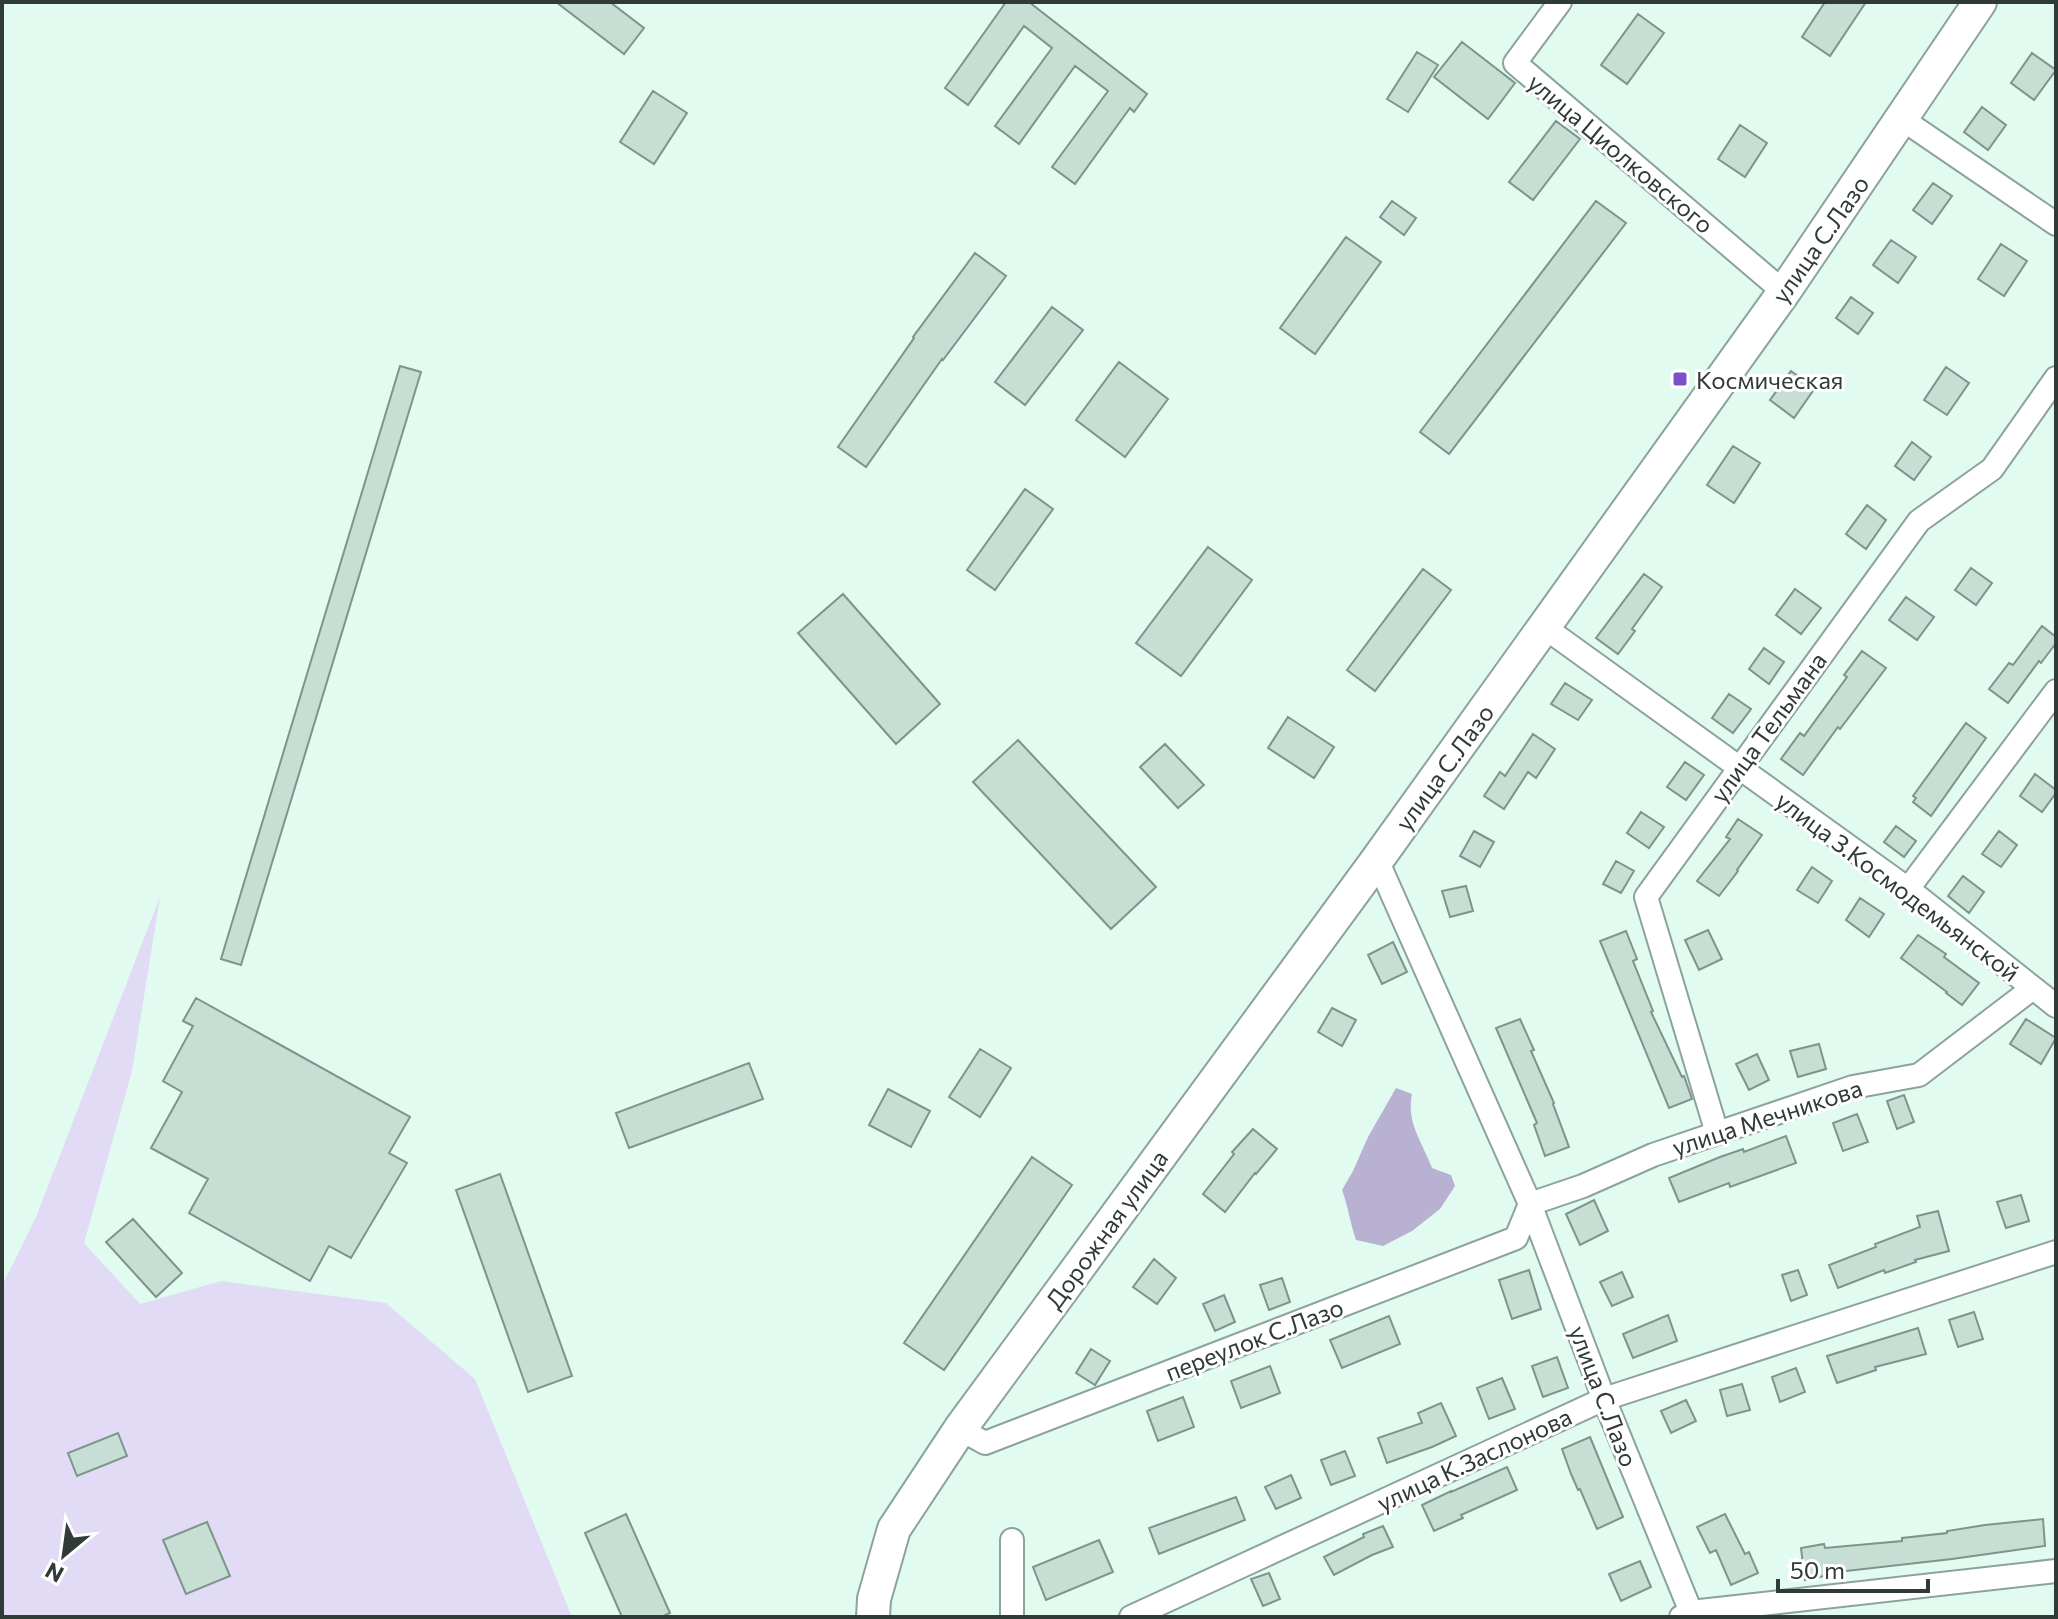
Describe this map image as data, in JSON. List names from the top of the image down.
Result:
{
  "streets": {
    "street": [
      "улица Циолковского",
      "улица С.Лазо",
      "улица Тельмана",
      "улица З.Космодемьянской",
      "улица Мечникова",
      "Дорожная улица",
      "переулок С.Лазо",
      "улица К.Заслонова"
    ]
  },
  "crossings": [
    ["улица Циолковского", "улица С.Лазо"],
    ["улица С.Лазо", "улица З.Космодемьянской"],
    ["улица С.Лазо", "улица Мечникова"],
    ["улица С.Лазо", "Дорожная улица"],
    ["улица С.Лазо", "переулок С.Лазо"],
    ["улица С.Лазо", "улица К.Заслонова"],
    ["улица Тельмана", "улица З.Космодемьянской"],
    ["улица Тельмана", "улица Мечникова"],
    ["улица З.Космодемьянской", "улица Мечникова"],
    ["улица Мечникова", "переулок С.Лазо"],
    ["Дорожная улица", "переулок С.Лазо"]
  ],
  "places": {
    "transit": ["Космическая"]
  },
  "scale_bar": "50 m",
  "north": "bottom left"
}
